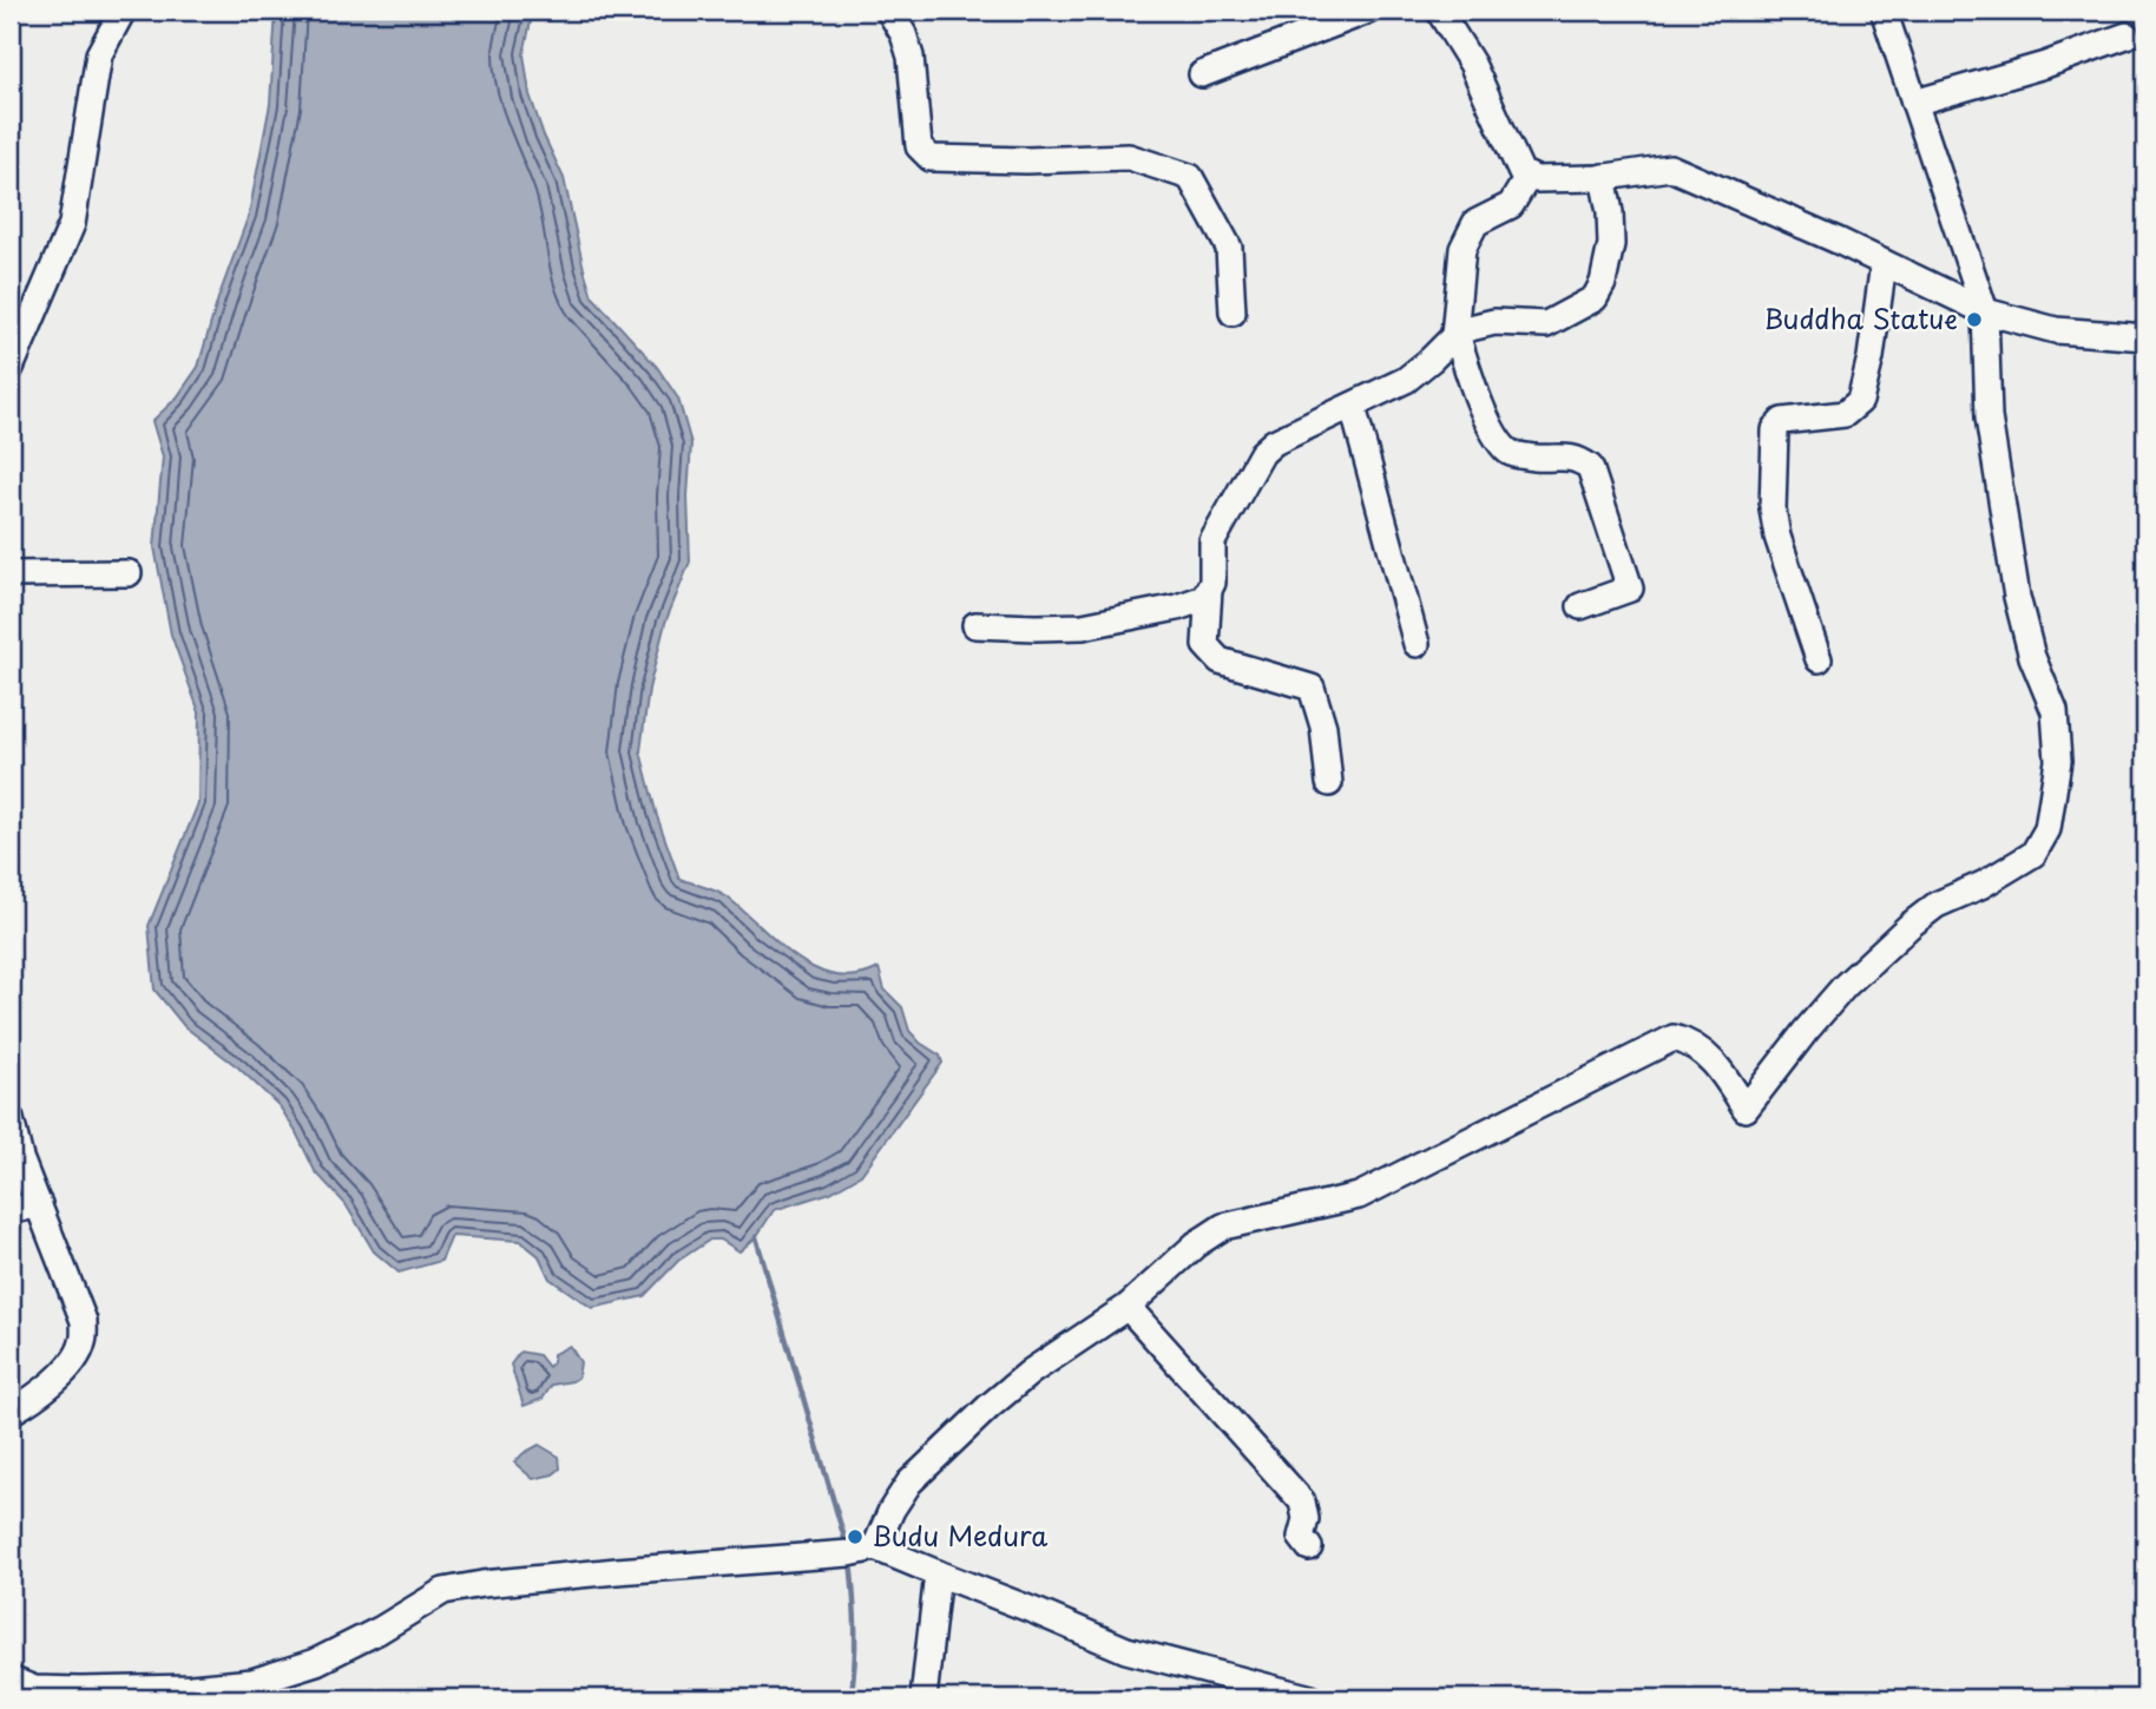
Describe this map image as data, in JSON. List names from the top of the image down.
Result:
{
  "places": ["Buddha Statue", "Budu Medura"]
}
